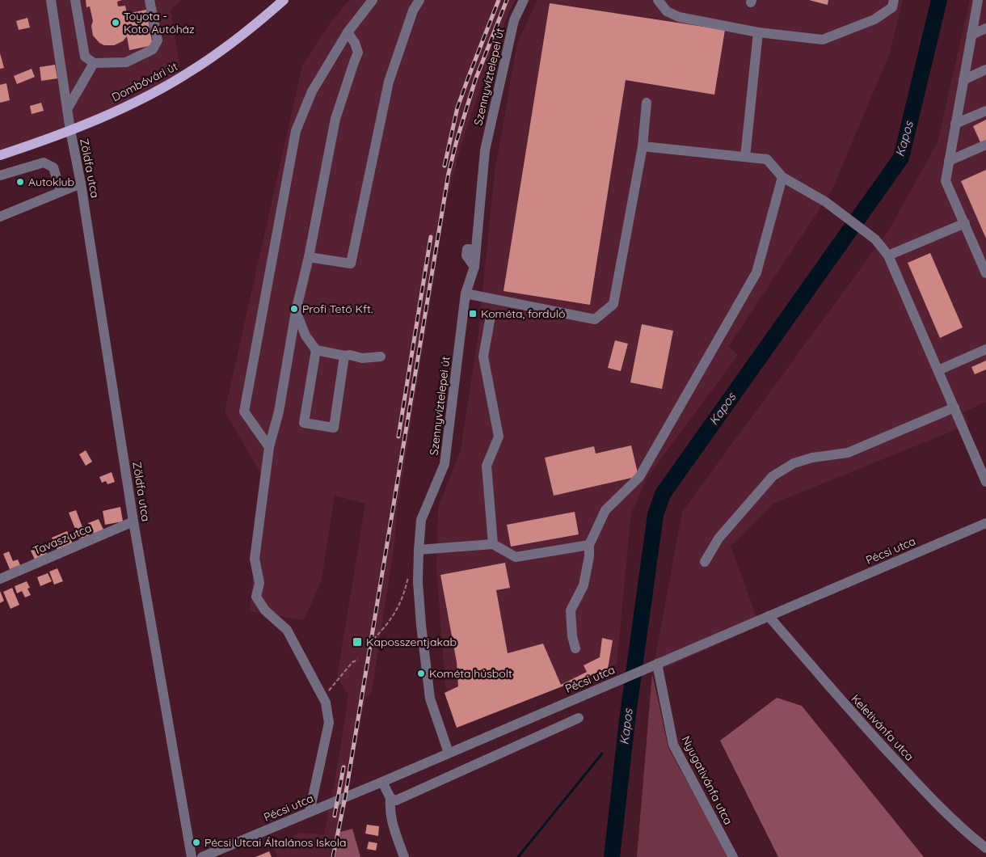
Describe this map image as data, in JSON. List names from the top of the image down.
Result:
{
  "streets": {
    "main road": ["Dombóvári út"],
    "street": [
      "Szennyvíztelepei út",
      "Zöldfa utca",
      "Tavasz utca",
      "Pécsi utca",
      "Keletivánfa utca",
      "Nyugativánfa utca"
    ]
  },
  "crossings": [
    ["Szennyvíztelepei út", "Pécsi utca"],
    ["Dombóvári út", "Zöldfa utca"],
    ["Zöldfa utca", "Tavasz utca"],
    ["Pécsi utca", "Keletivánfa utca"],
    ["Pécsi utca", "Nyugativánfa utca"]
  ],
  "water": ["Kapos"],
  "places": {
    "other": [
      "Toyota - Koto Autóház",
      "Autoklub",
      "Profi Tető Kft.",
      "Kométa húsbolt",
      "Pécsi Utcai Általános Iskola"
    ],
    "transit": ["Kométa, forduló", "Kaposszentjakab"]
  }
}
